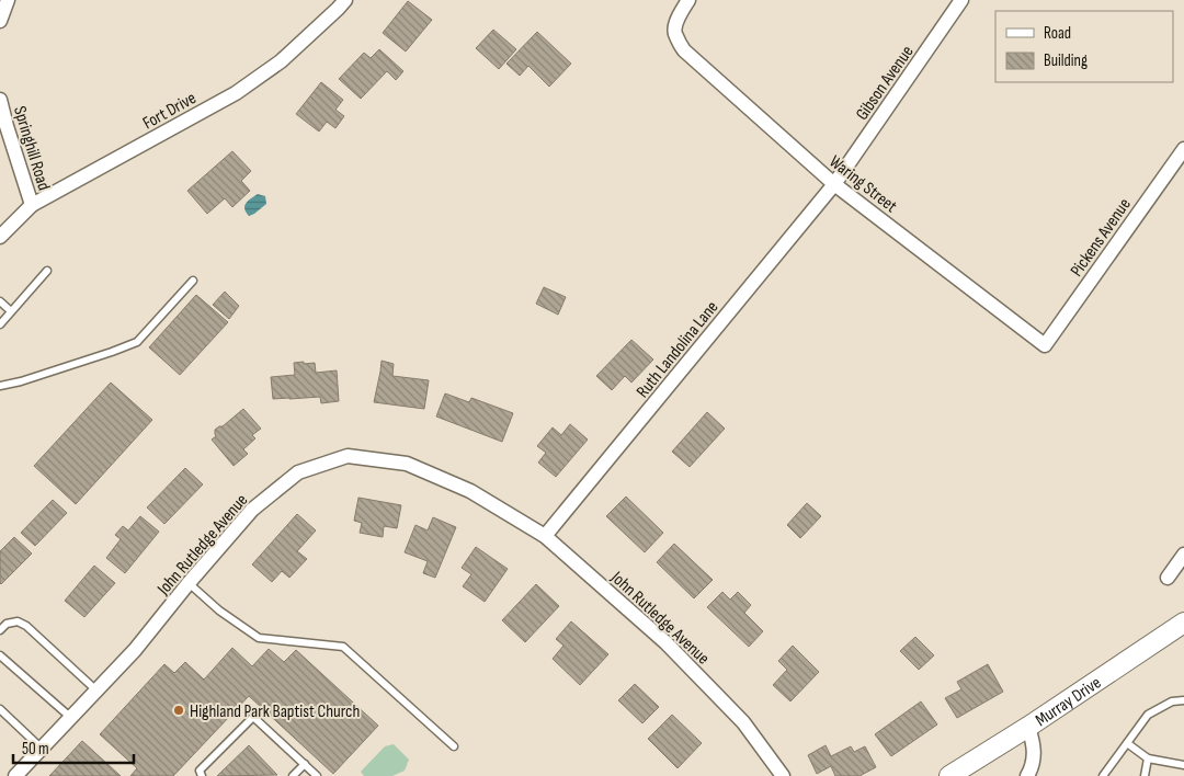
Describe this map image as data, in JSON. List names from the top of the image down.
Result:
{
  "streets": {
    "street": [
      "Gibson Avenue",
      "Fort Drive",
      "Springhill Road",
      "Waring Street",
      "Pickens Avenue",
      "Ruth Landolina Lane",
      "John Rutledge Avenue",
      "Murray Drive"
    ]
  },
  "crossings": [
    ["Gibson Avenue", "Waring Street"],
    ["Gibson Avenue", "Ruth Landolina Lane"],
    ["Fort Drive", "Springhill Road"],
    ["Waring Street", "Pickens Avenue"],
    ["Waring Street", "Ruth Landolina Lane"],
    ["Ruth Landolina Lane", "John Rutledge Avenue"]
  ],
  "places": ["Highland Park Baptist Church"],
  "legend": ["Road", "Building"],
  "scale_bar": "50 m"
}
